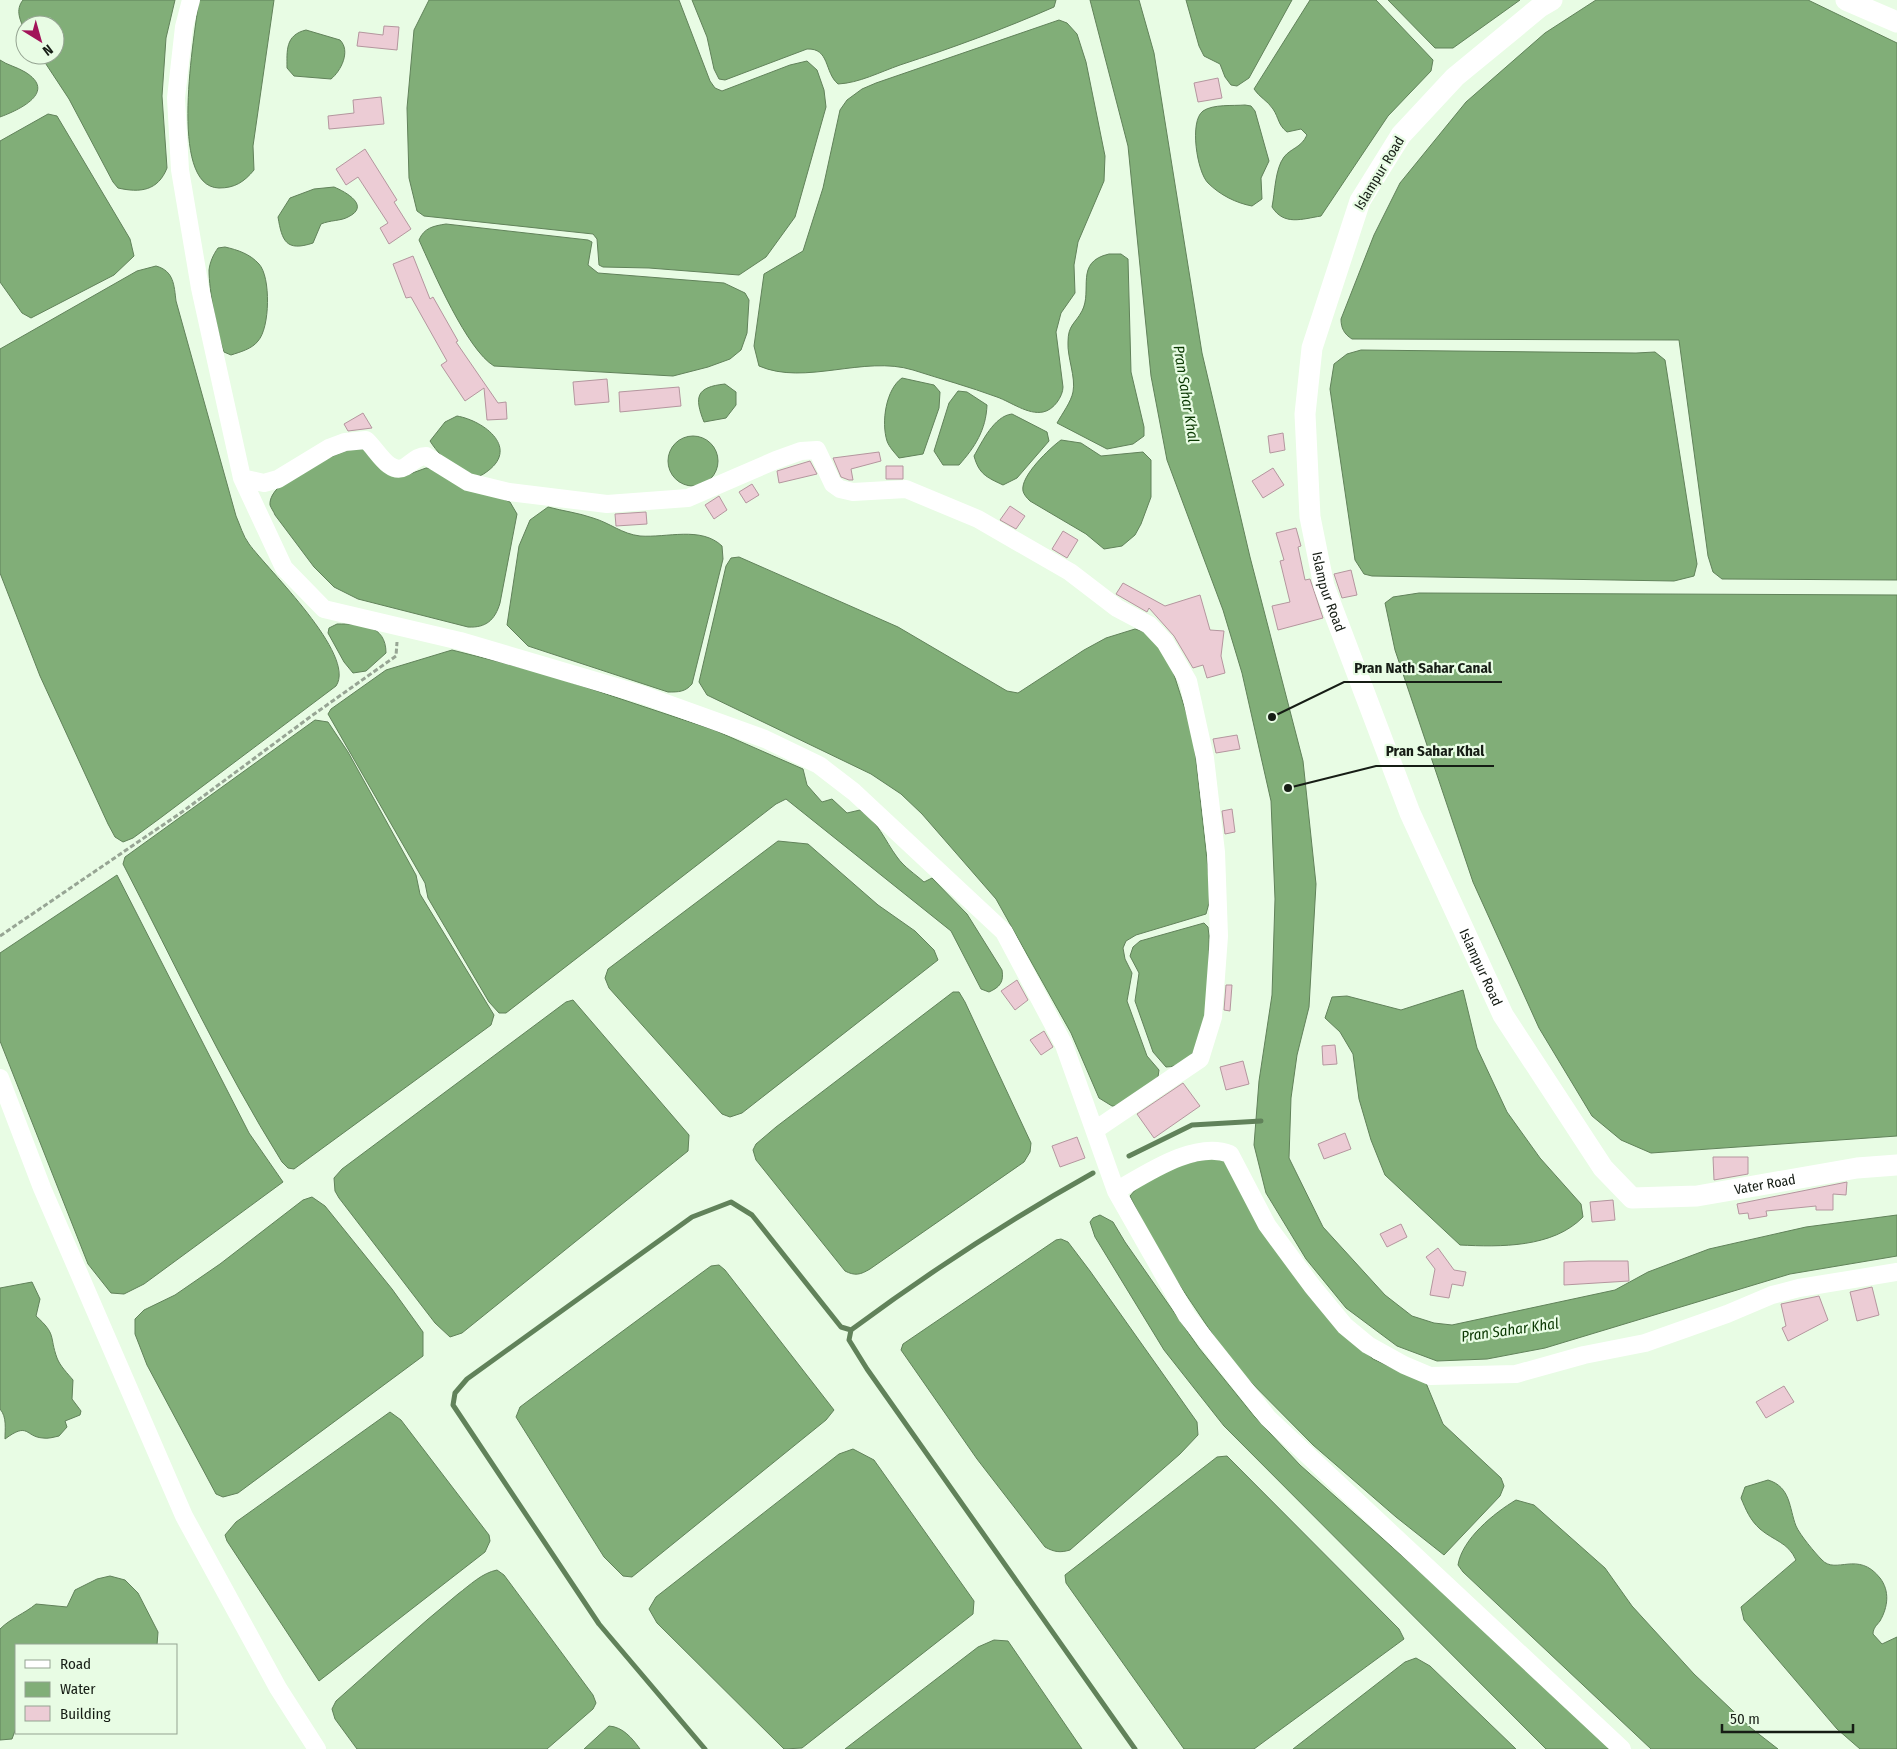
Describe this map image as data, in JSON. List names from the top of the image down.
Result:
{
  "streets": {
    "street": ["Islampur Road", "Vater Road"]
  },
  "crossings": [
    ["Islampur Road", "Vater Road"]
  ],
  "water": ["Pran Sahar Khal"],
  "places": ["Pran Nath Sahar Canal", "Pran Sahar Khal"],
  "legend": ["Road", "Water", "Building"],
  "scale_bar": "50 m",
  "north": "bottom right"
}
